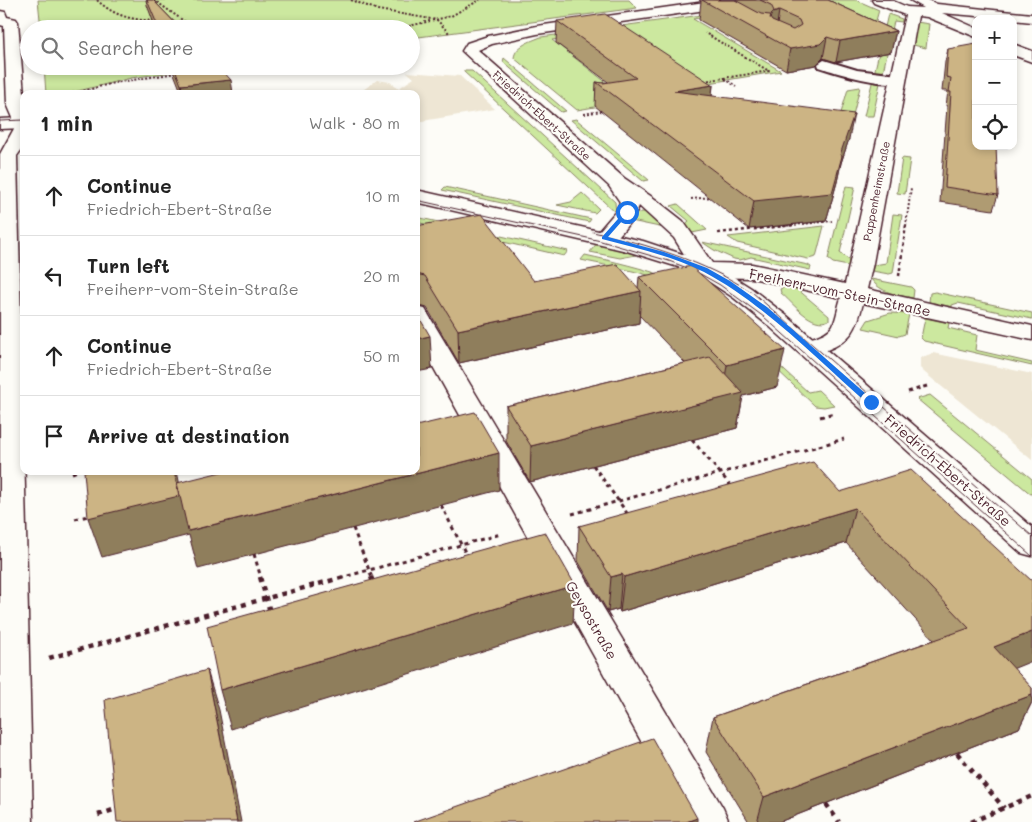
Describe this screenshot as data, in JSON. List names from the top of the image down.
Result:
{
  "streets": {
    "street": [
      "Friedrich-Ebert-Straße",
      "Pappenheimstraße",
      "Freiherr-vom-Stein-Straße",
      "Geysostraße"
    ]
  },
  "crossings": [
    ["Friedrich-Ebert-Straße", "Pappenheimstraße"],
    ["Friedrich-Ebert-Straße", "Freiherr-vom-Stein-Straße"],
    ["Pappenheimstraße", "Freiherr-vom-Stein-Straße"]
  ],
  "page": {
    "map_buttons": ["+", "−"],
    "search": "Search here",
    "heading": ["1 min", "Walk · 80 m"],
    "list": [
      ["Continue", "Friedrich-Ebert-Straße", "10 m"],
      ["Turn left", "Freiherr-vom-Stein-Straße", "20 m"],
      ["Continue", "Friedrich-Ebert-Straße", "50 m"],
      "Arrive at destination"
    ]
  }
}
